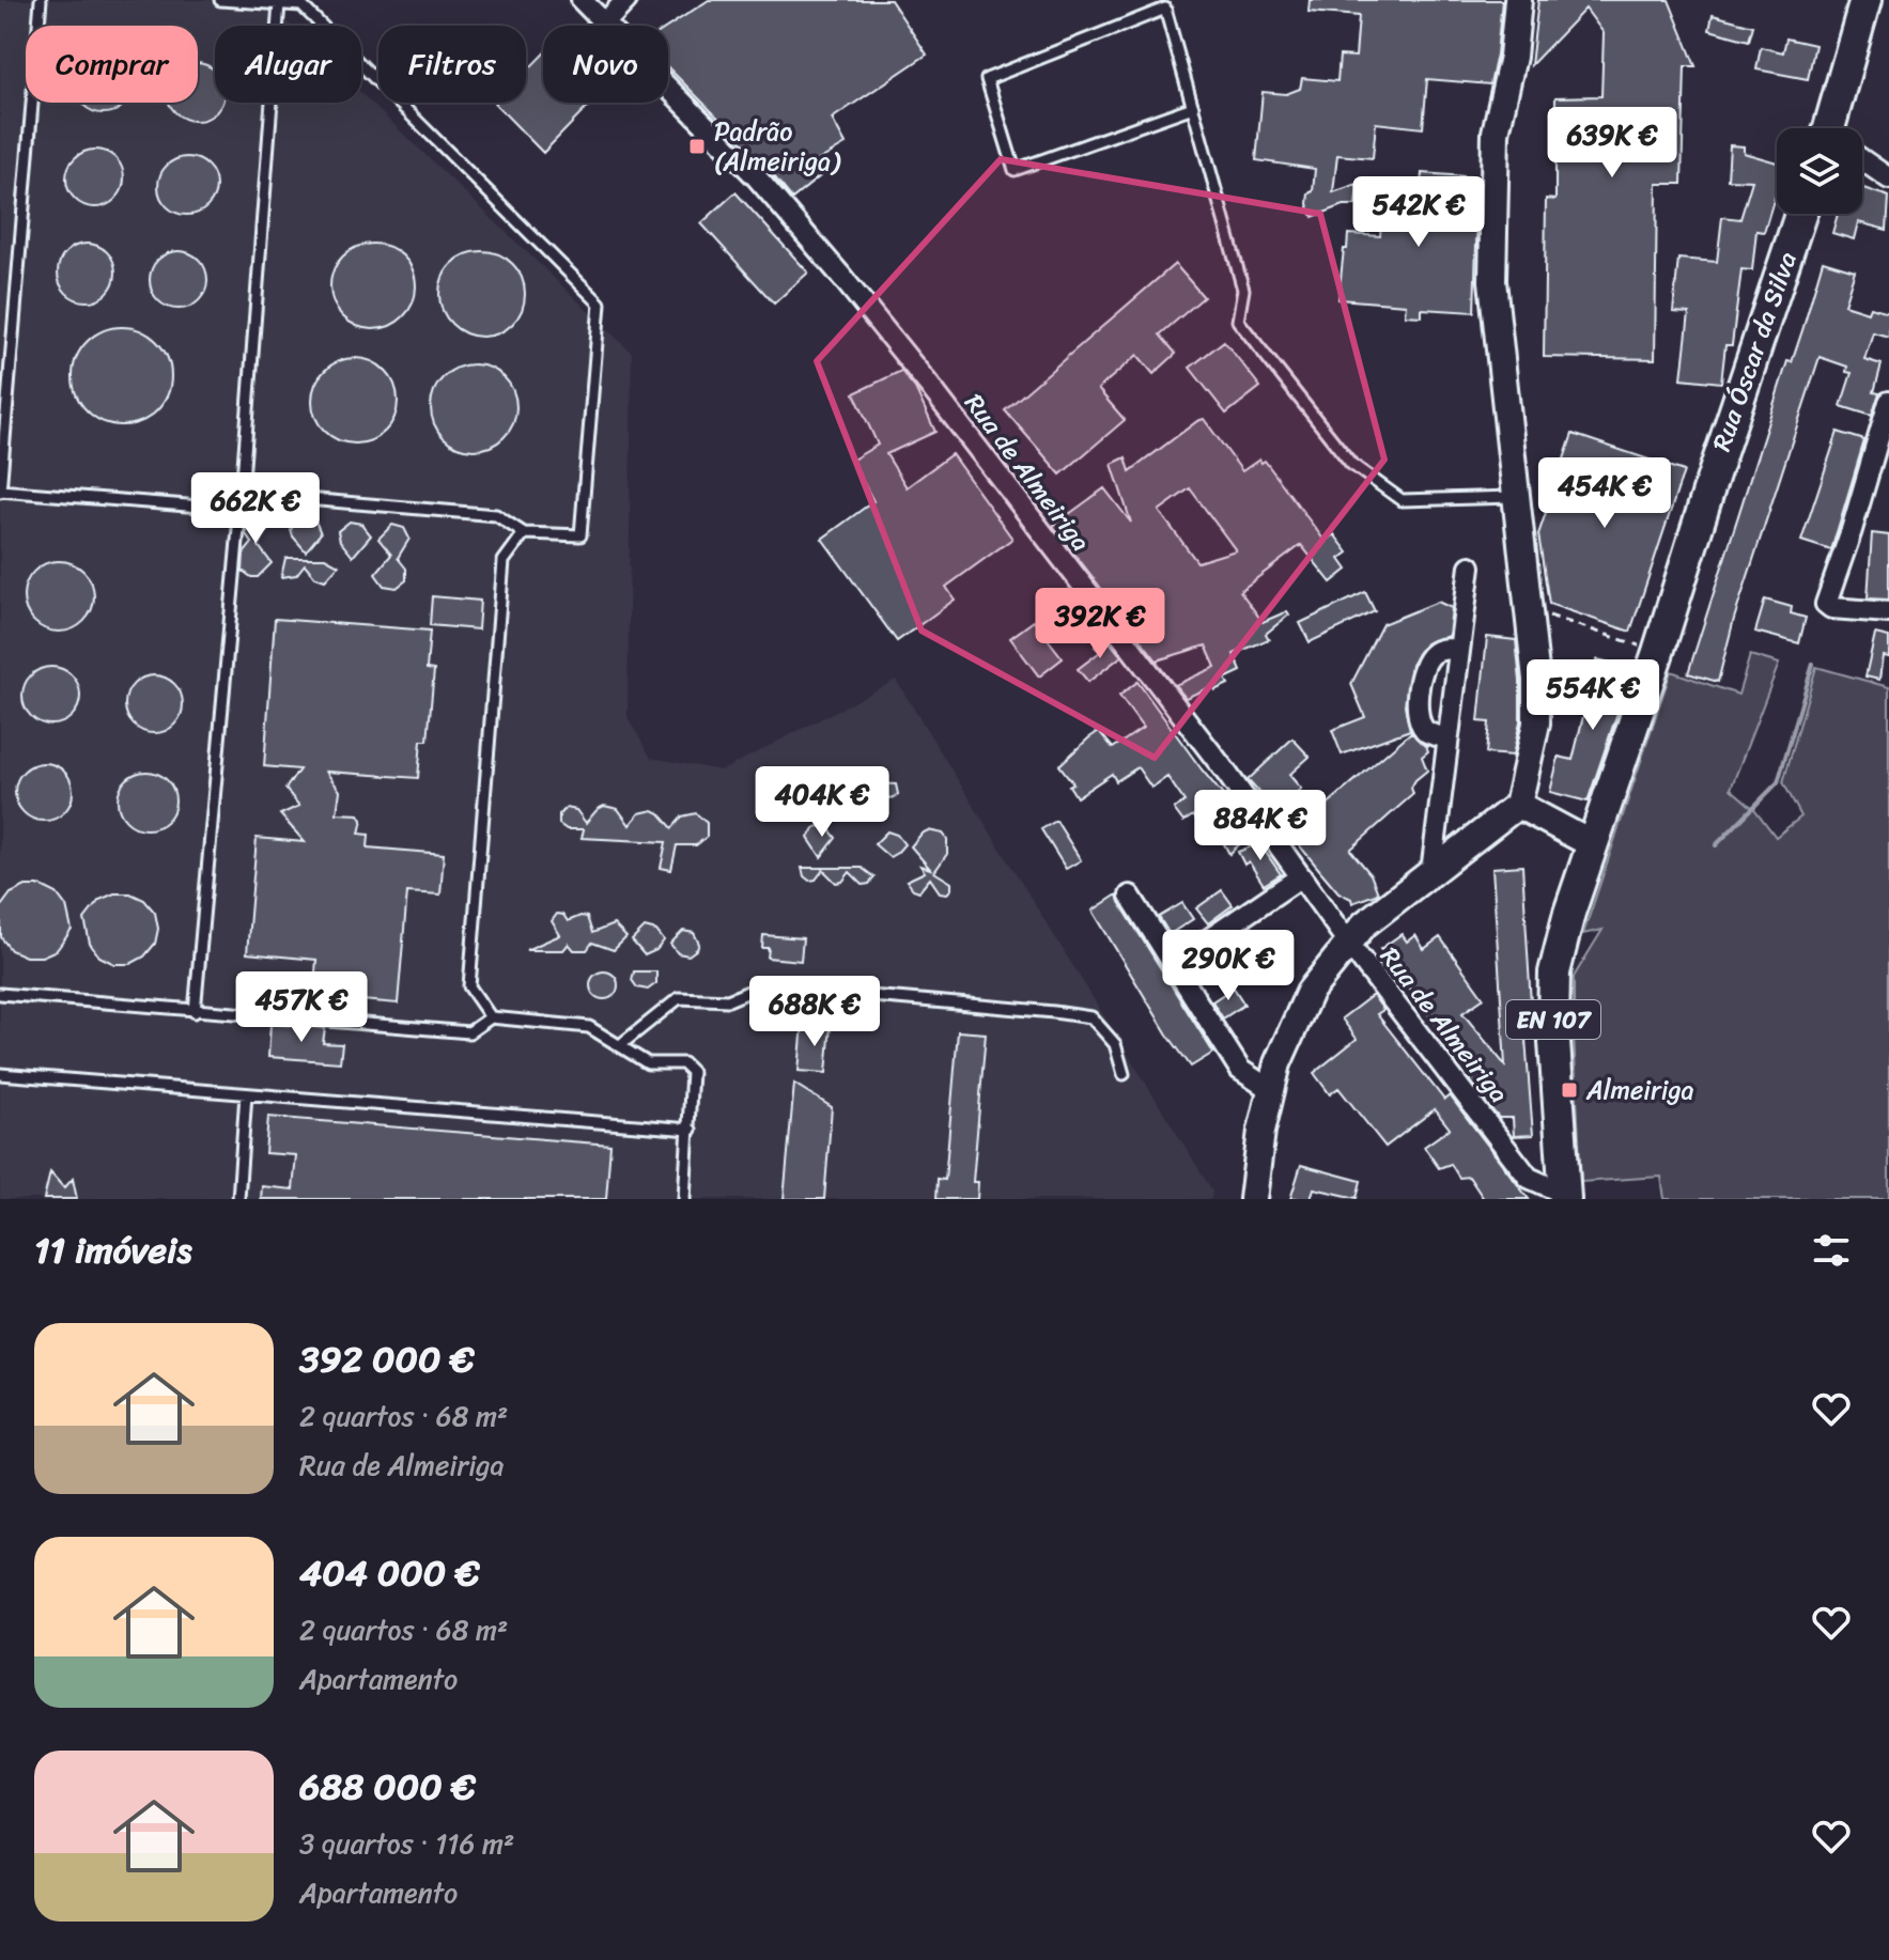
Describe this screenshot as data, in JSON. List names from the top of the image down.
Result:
{
  "streets": {
    "main road": ["Rua Óscar da Silva", "EN 107"],
    "street": ["Rua de Almeiriga"]
  },
  "crossings": [
    ["Rua Óscar da Silva", "Rua de Almeiriga"]
  ],
  "places": {
    "transit": ["Padrão (Almeiriga)", "Almeiriga"]
  },
  "page": {
    "chip": [
      "Comprar",
      "Alugar",
      "Filtros",
      "Novo"
    ],
    "price": [
      "639K €",
      "542K €",
      "454K €",
      "662K €",
      "392K €",
      "554K €",
      "404K €",
      "884K €",
      "290K €",
      "457K €",
      "688K €"
    ],
    "heading": "11 imóveis",
    "list": [
      {
        "name": "392 000 €",
        "note": "2 quartos · 68 m² · Rua de Almeiriga"
      },
      {
        "name": "404 000 €",
        "note": "2 quartos · 68 m² · Apartamento"
      },
      {
        "name": "688 000 €",
        "note": "3 quartos · 116 m² · Apartamento"
      }
    ]
  }
}
